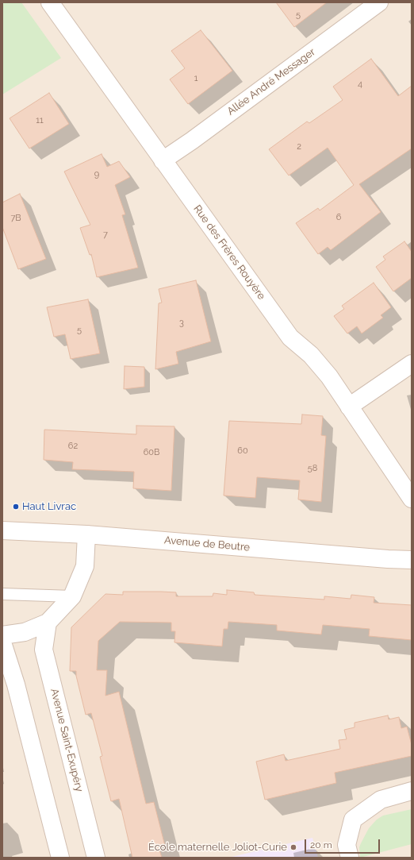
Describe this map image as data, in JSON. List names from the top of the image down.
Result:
{
  "streets": {
    "street": [
      "Allée André Messager",
      "Rue des Frères Rouyère",
      "Avenue de Beutre",
      "Avenue Saint-Exupéry"
    ]
  },
  "crossings": [
    ["Allée André Messager", "Rue des Frères Rouyère"]
  ],
  "places": ["Haut Livrac", "École maternelle Joliot-Curie"],
  "house_numbers": [
    "5",
    "1",
    "4",
    "11",
    "2",
    "9",
    "6",
    "7B",
    "7",
    "3",
    "5",
    "62",
    "60",
    "60B",
    "58"
  ],
  "scale_bar": "20 m"
}
